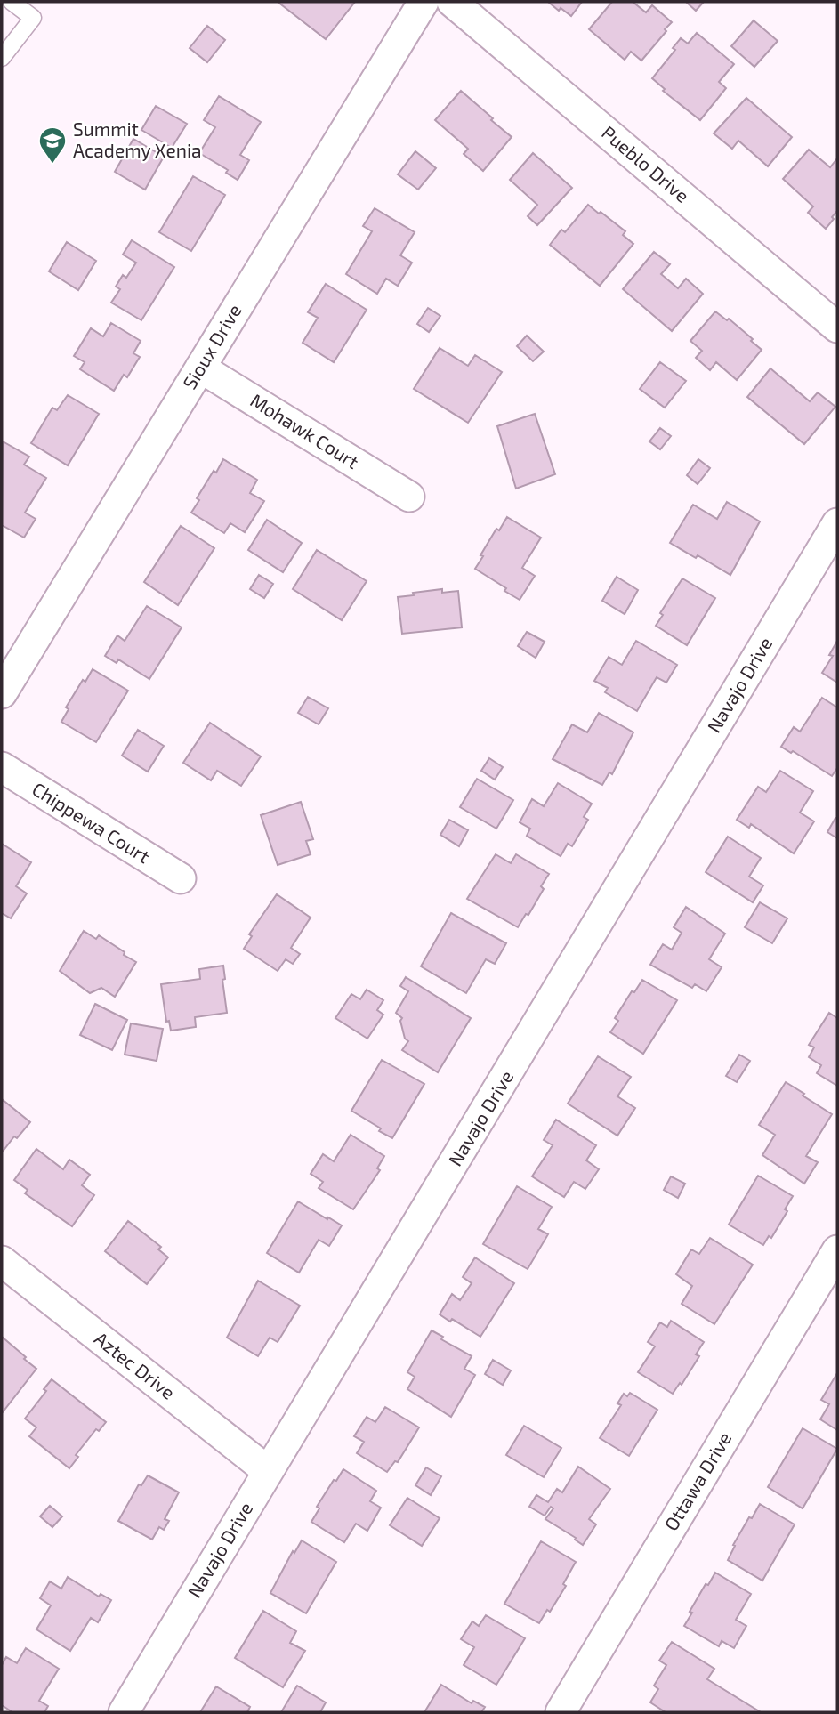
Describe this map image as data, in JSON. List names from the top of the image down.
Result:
{
  "streets": {
    "street": [
      "Pueblo Drive",
      "Sioux Drive",
      "Mohawk Court",
      "Navajo Drive",
      "Chippewa Court",
      "Aztec Drive",
      "Ottawa Drive"
    ]
  },
  "crossings": [
    ["Sioux Drive", "Mohawk Court"],
    ["Navajo Drive", "Aztec Drive"]
  ],
  "places": {
    "school or university": ["Summit Academy Xenia"]
  }
}
